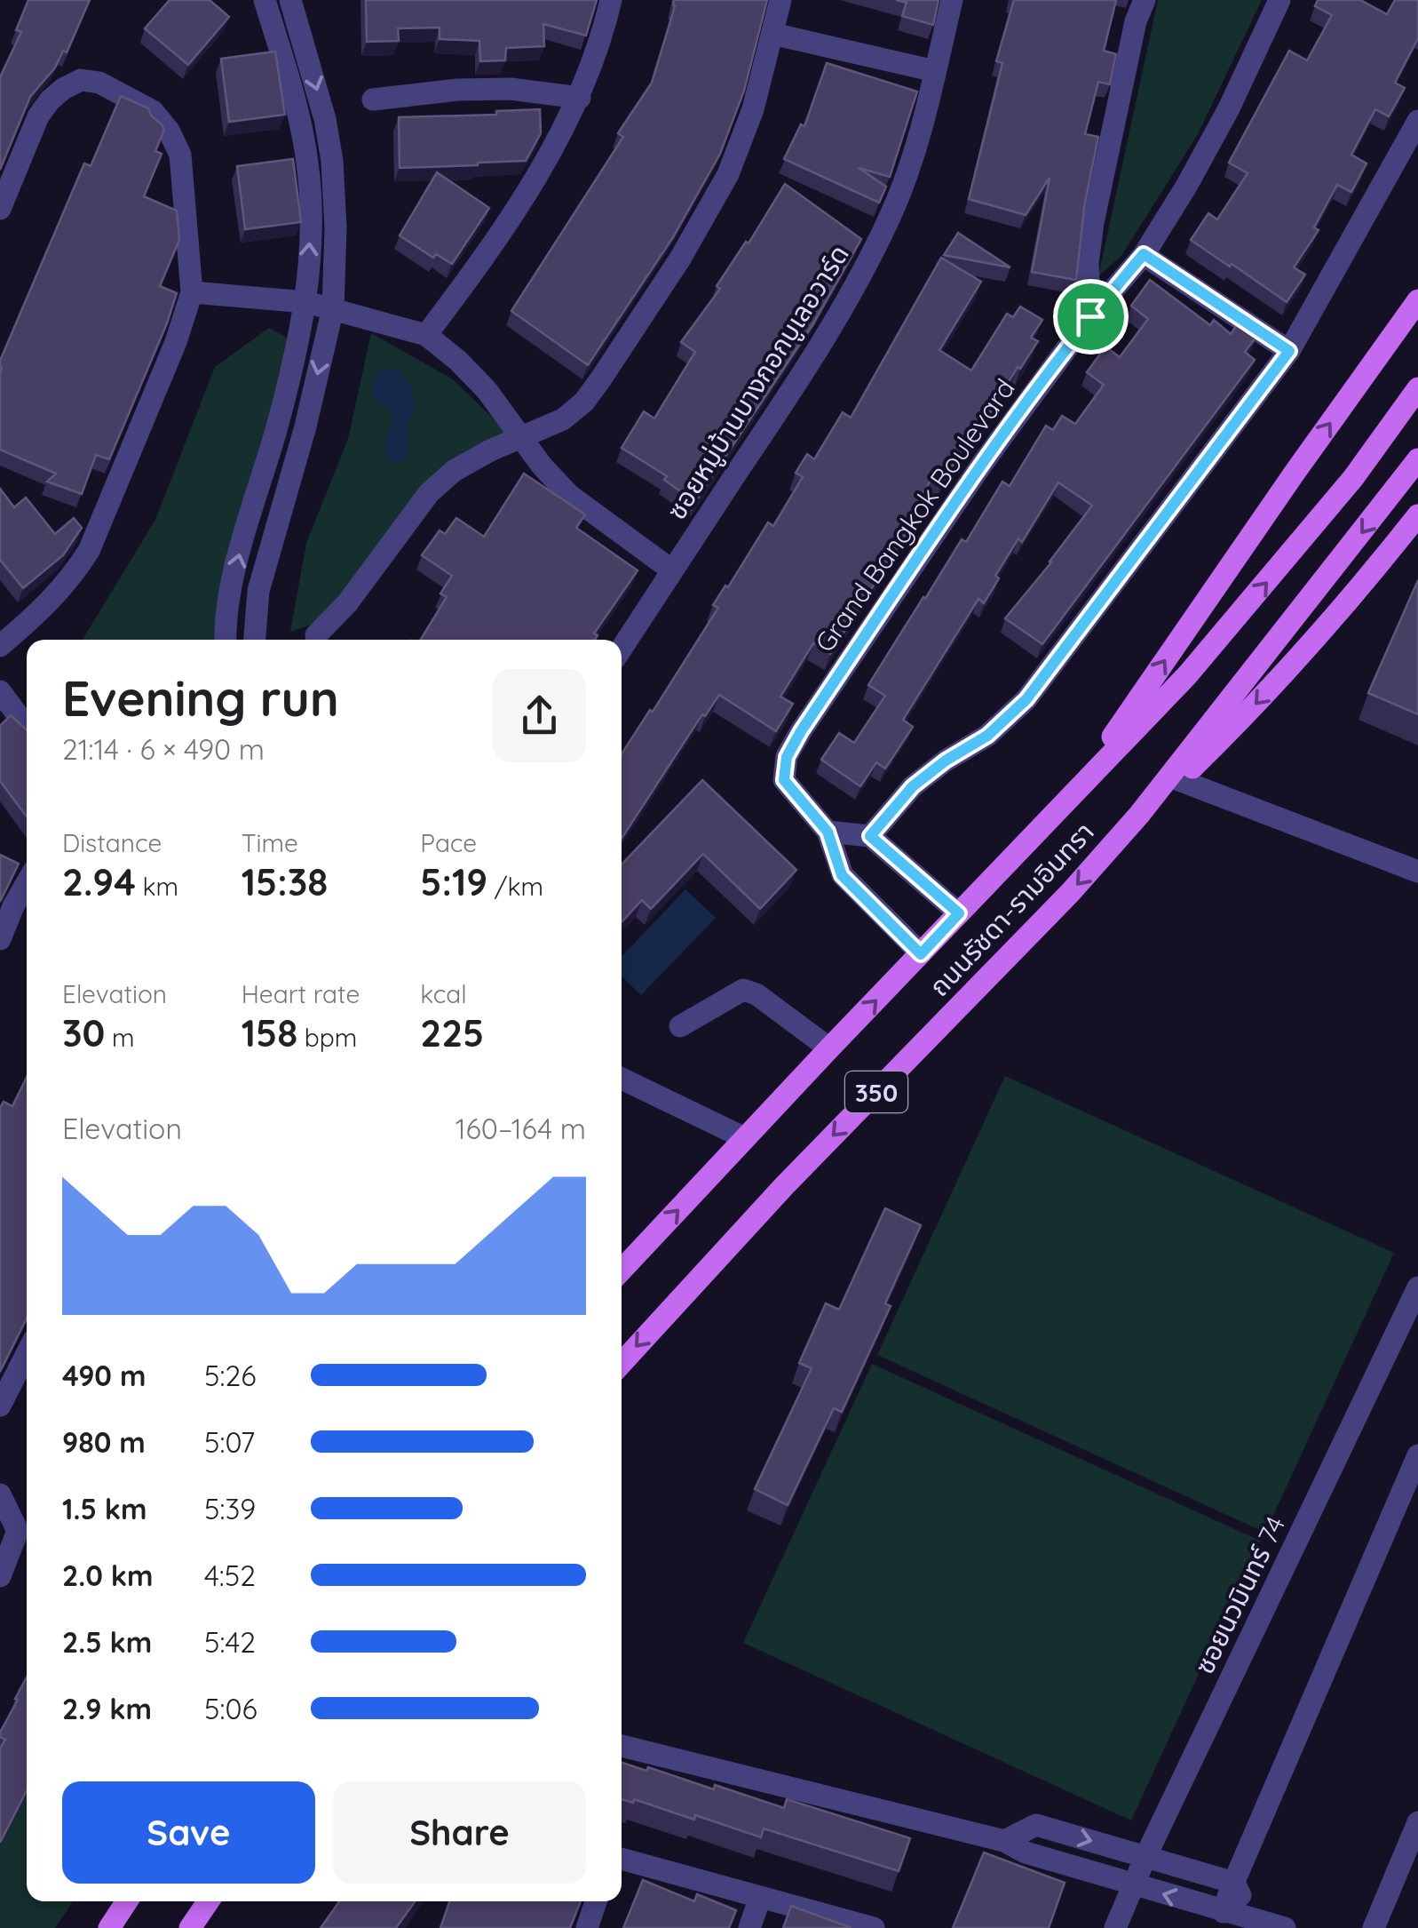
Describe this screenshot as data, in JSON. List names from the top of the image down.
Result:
{
  "streets": {
    "main road": ["ถนนรัชดา-รามอินทรา", "350"],
    "street": ["ซอยหมู่บ้านบางกอกบูเลอวาร์ด", "Grand Bangkok Boulevard", "ซอยนวมินทร์ 74"]
  },
  "crossings": [
    ["Grand Bangkok Boulevard", "ถนนรัชดา-รามอินทรา"]
  ],
  "page": {
    "heading": ["Evening run", "21:14 · 6 × 490 m"],
    "stats": [
      ["Distance", "2.94 km"],
      ["Time", "15:38"],
      ["Pace", "5:19 /km"],
      ["Elevation", "30 m"],
      ["Heart rate", "158 bpm"],
      ["kcal", "225"]
    ],
    "chart": ["Elevation", "160–164 m"],
    "list": [
      {
        "name": "490 m",
        "note": "5:26"
      },
      {
        "name": "980 m",
        "note": "5:07"
      },
      {
        "name": "1.5 km",
        "note": "5:39"
      },
      {
        "name": "2.0 km",
        "note": "4:52"
      },
      {
        "name": "2.5 km",
        "note": "5:42"
      },
      {
        "name": "2.9 km",
        "note": "5:06"
      }
    ],
    "buttons": ["Save", "Share"]
  }
}
